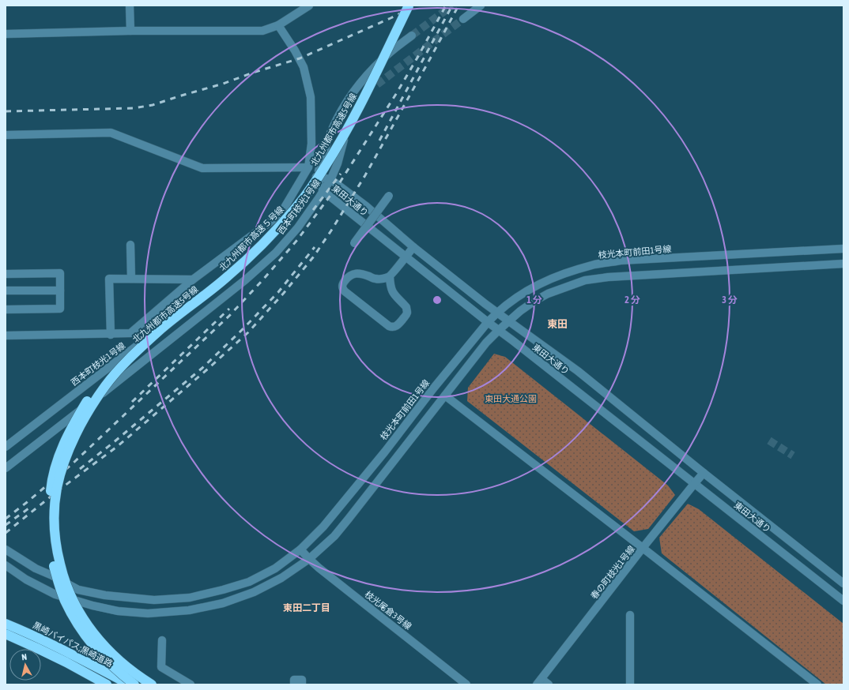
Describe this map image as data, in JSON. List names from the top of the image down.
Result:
{
  "streets": {
    "highway": ["北九州都市高速5号線", "黒崎バイパス;黒崎道路"],
    "street": [
      "東田大通り",
      "西本町枝光1号線",
      "枝光本町前田1号線",
      "春の町枝光1号線",
      "枝光尾倉3号線"
    ]
  },
  "crossings": [
    ["東田大通り", "西本町枝光1号線"],
    ["東田大通り", "枝光本町前田1号線"],
    ["東田大通り", "春の町枝光1号線"],
    ["枝光本町前田1号線", "枝光尾倉3号線"]
  ],
  "districts": ["東田", "東田二丁目"],
  "parks": ["東田大通公園"],
  "north": "top",
  "rings": ["1 分", "2 分", "3 分"]
}
